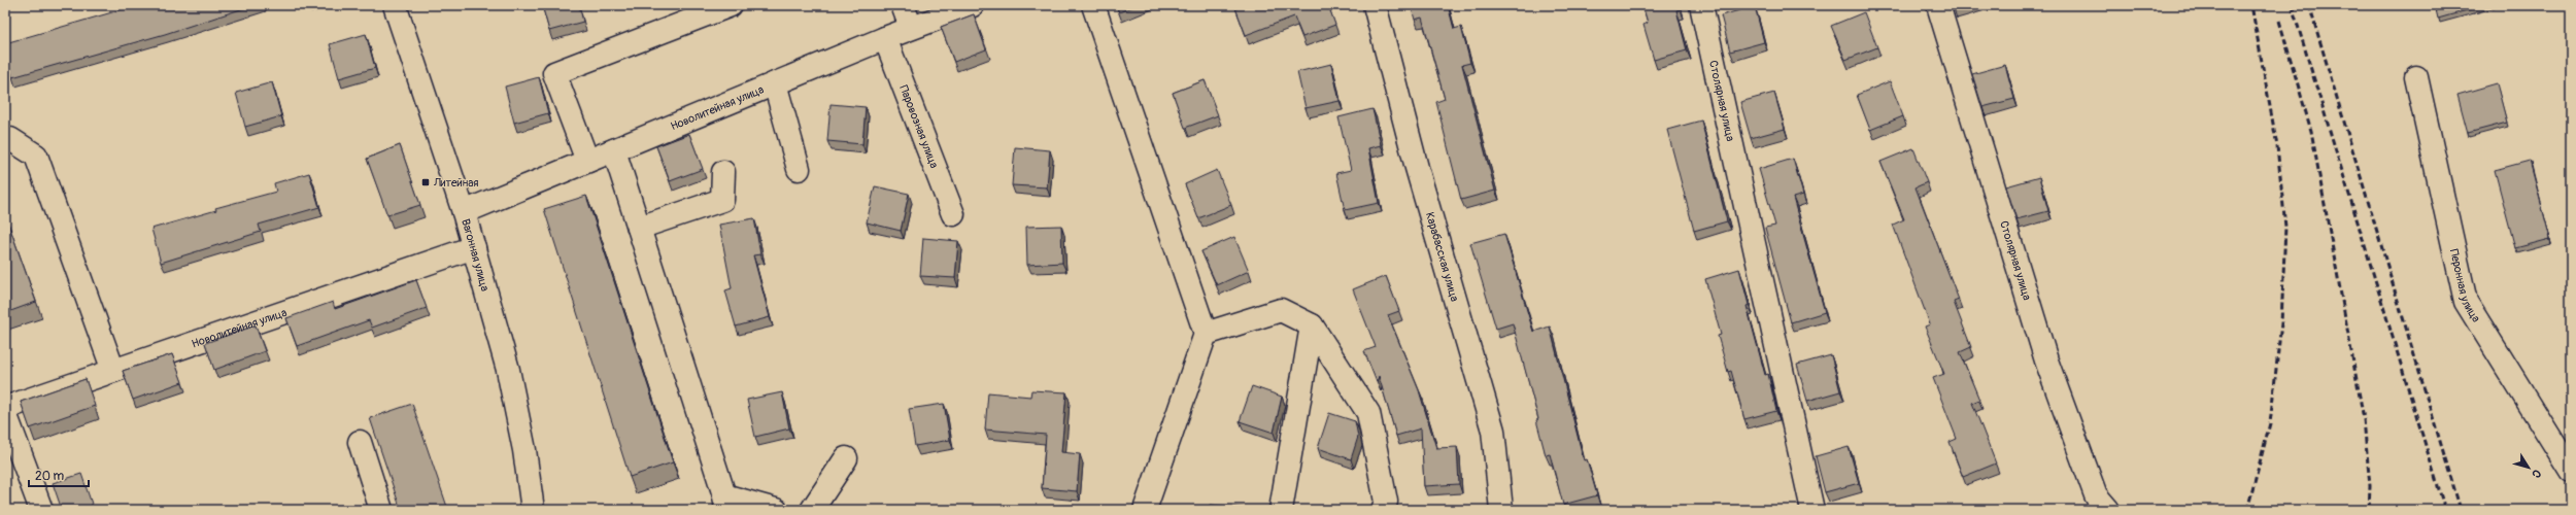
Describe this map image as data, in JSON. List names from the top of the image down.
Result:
{
  "streets": {
    "street": [
      "Столярная улица",
      "Новолитейная улица",
      "Паровозная улица",
      "Вагонная улица",
      "Карабасская улица",
      "Перонная улица"
    ]
  },
  "crossings": [
    ["Новолитейная улица", "Паровозная улица"],
    ["Новолитейная улица", "Вагонная улица"]
  ],
  "places": {
    "transit": ["Литейная"]
  },
  "scale_bar": "20 m",
  "north": "bottom right"
}
